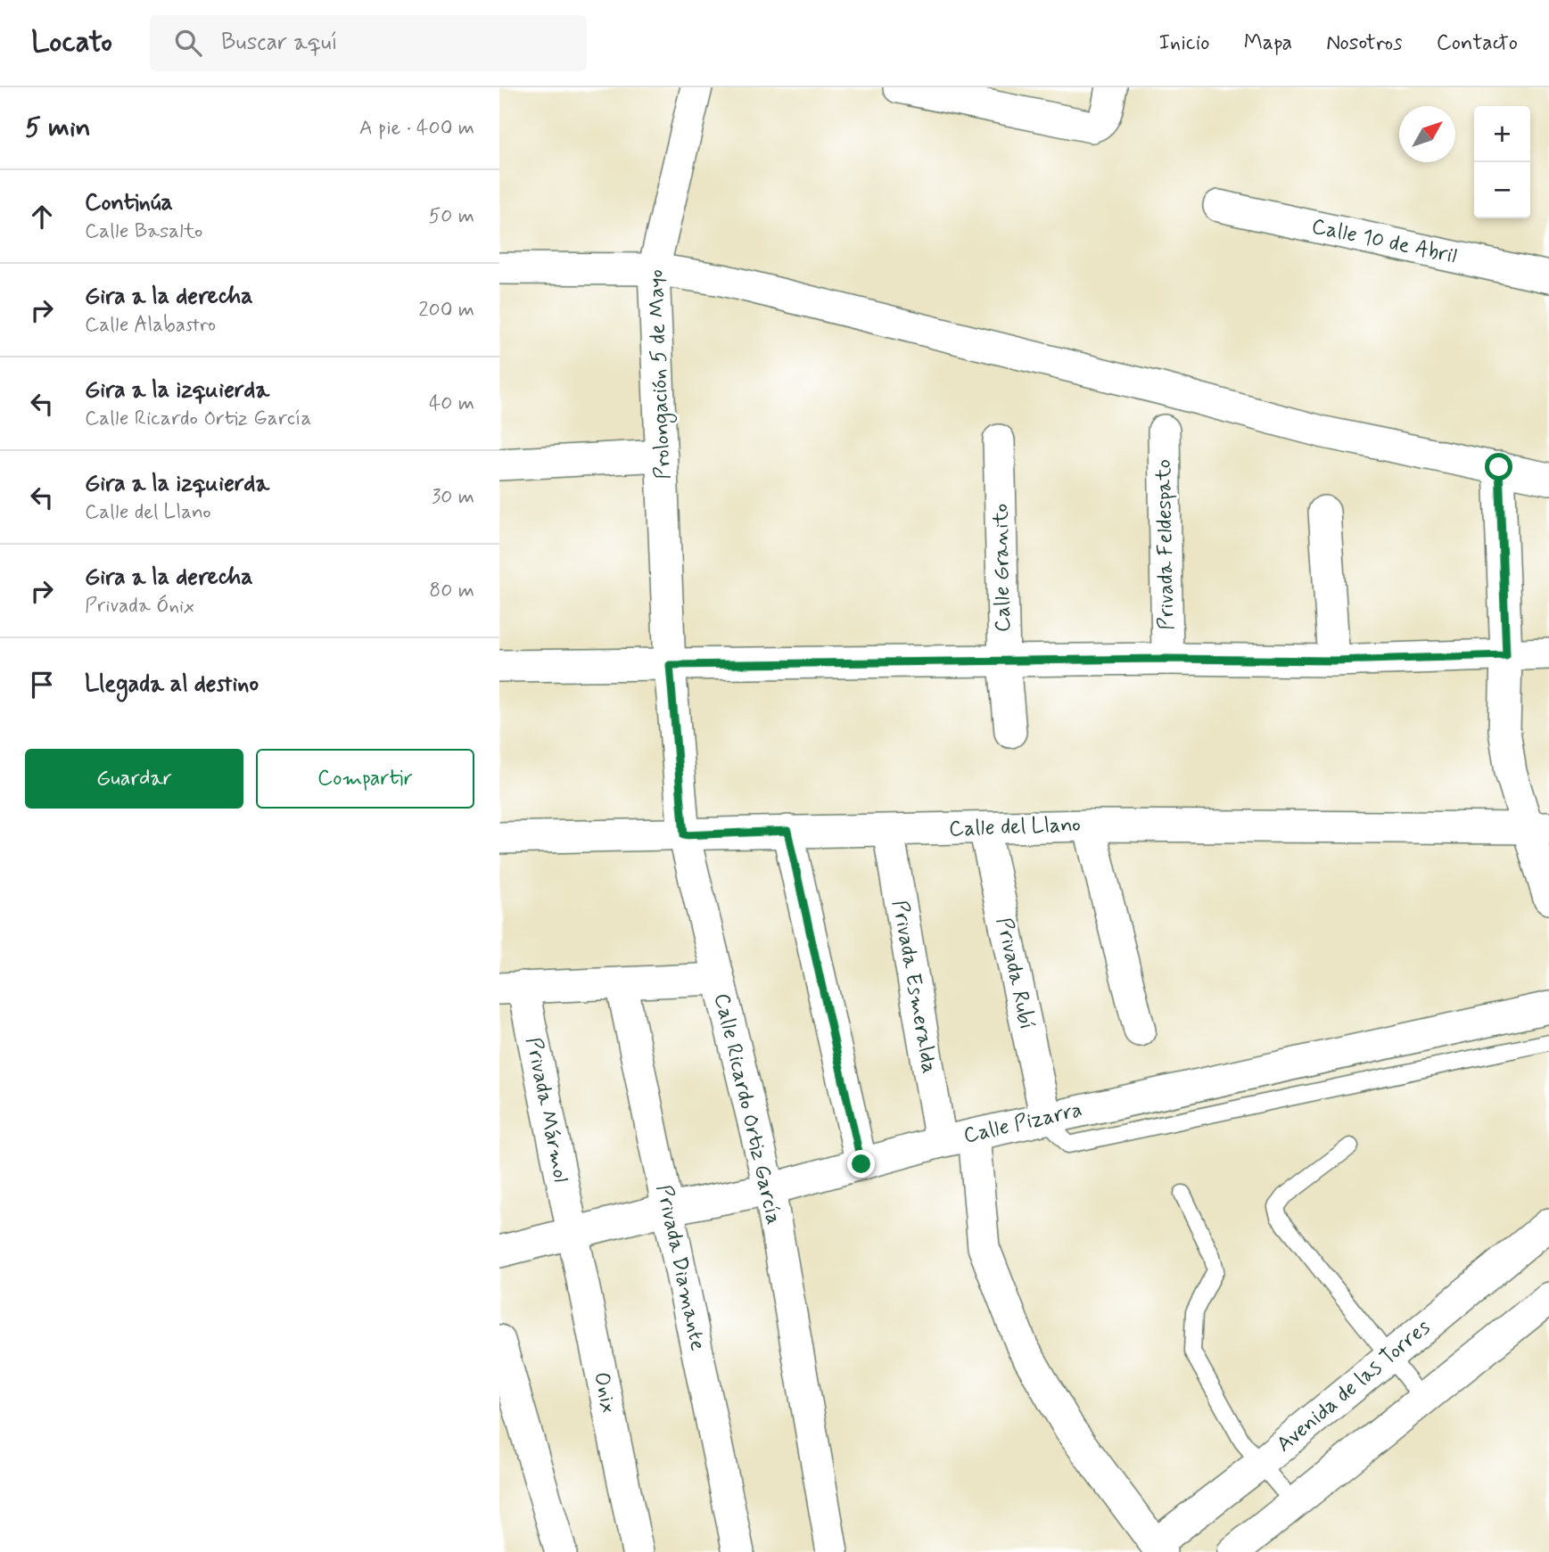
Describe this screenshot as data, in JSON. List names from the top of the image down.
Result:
{
  "streets": {
    "street": [
      "Calle 10 de Abril",
      "Prolongación 5 de Mayo",
      "Privada Feldespato",
      "Calle Granito",
      "Calle del Llano",
      "Privada Rubí",
      "Privada Esmeralda",
      "Calle Ricardo Ortiz García",
      "Privada Mármol",
      "Calle Pizarra",
      "Privada Diamante",
      "Avenida de las Torres",
      "Onix"
    ]
  },
  "crossings": [
    ["Prolongación 5 de Mayo", "Calle Ricardo Ortiz García"],
    ["Calle del Llano", "Privada Rubí"],
    ["Calle del Llano", "Privada Esmeralda"],
    ["Calle del Llano", "Calle Ricardo Ortiz García"],
    ["Privada Rubí", "Calle Pizarra"],
    ["Privada Esmeralda", "Calle Pizarra"],
    ["Calle Ricardo Ortiz García", "Calle Pizarra"],
    ["Privada Mármol", "Calle Pizarra"],
    ["Privada Mármol", "Onix"],
    ["Calle Pizarra", "Privada Diamante"],
    ["Calle Pizarra", "Onix"]
  ],
  "north": "top right",
  "page": {
    "header": "Locato",
    "search": "Buscar aquí",
    "nav": [
      "Inicio",
      "Mapa",
      "Nosotros",
      "Contacto"
    ],
    "heading": ["5 min", "A pie · 400 m"],
    "map_buttons": ["+", "−"],
    "list": [
      ["Continúa", "Calle Basalto", "50 m"],
      ["Gira a la derecha", "Calle Alabastro", "200 m"],
      ["Gira a la izquierda", "Calle Ricardo Ortiz García", "40 m"],
      ["Gira a la izquierda", "Calle del Llano", "30 m"],
      ["Gira a la derecha", "Privada Ónix", "80 m"],
      "Llegada al destino"
    ],
    "buttons": ["Guardar", "Compartir"]
  }
}
